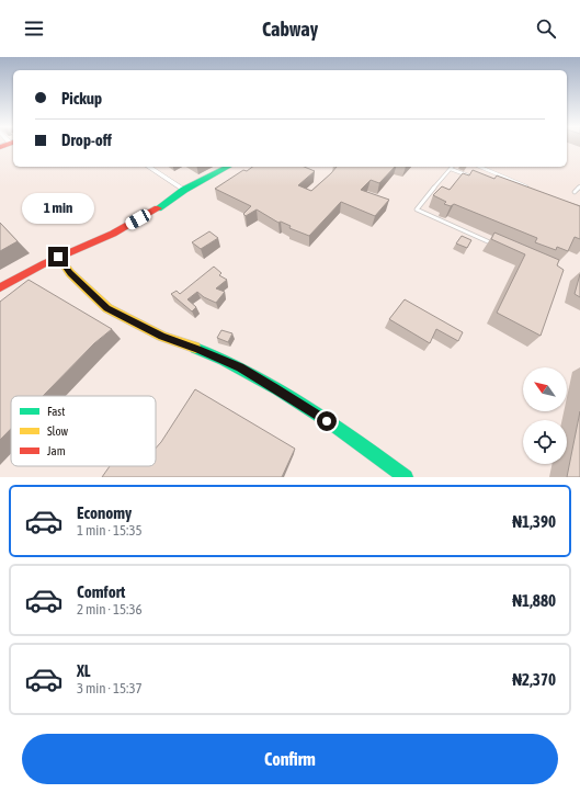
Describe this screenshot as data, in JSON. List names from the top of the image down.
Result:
{
  "legend": ["Fast", "Slow", "Jam"],
  "north": "top left",
  "page": {
    "header": "Cabway",
    "banner": ["Pickup", "Drop-off"],
    "bubble": "1 min",
    "list": [
      {
        "name": "Economy",
        "note": "1 min · 15:35",
        "value": "₦1,390"
      },
      {
        "name": "Comfort",
        "note": "2 min · 15:36",
        "value": "₦1,880"
      },
      {
        "name": "XL",
        "note": "3 min · 15:37",
        "value": "₦2,370"
      }
    ],
    "buttons": "Confirm"
  }
}
